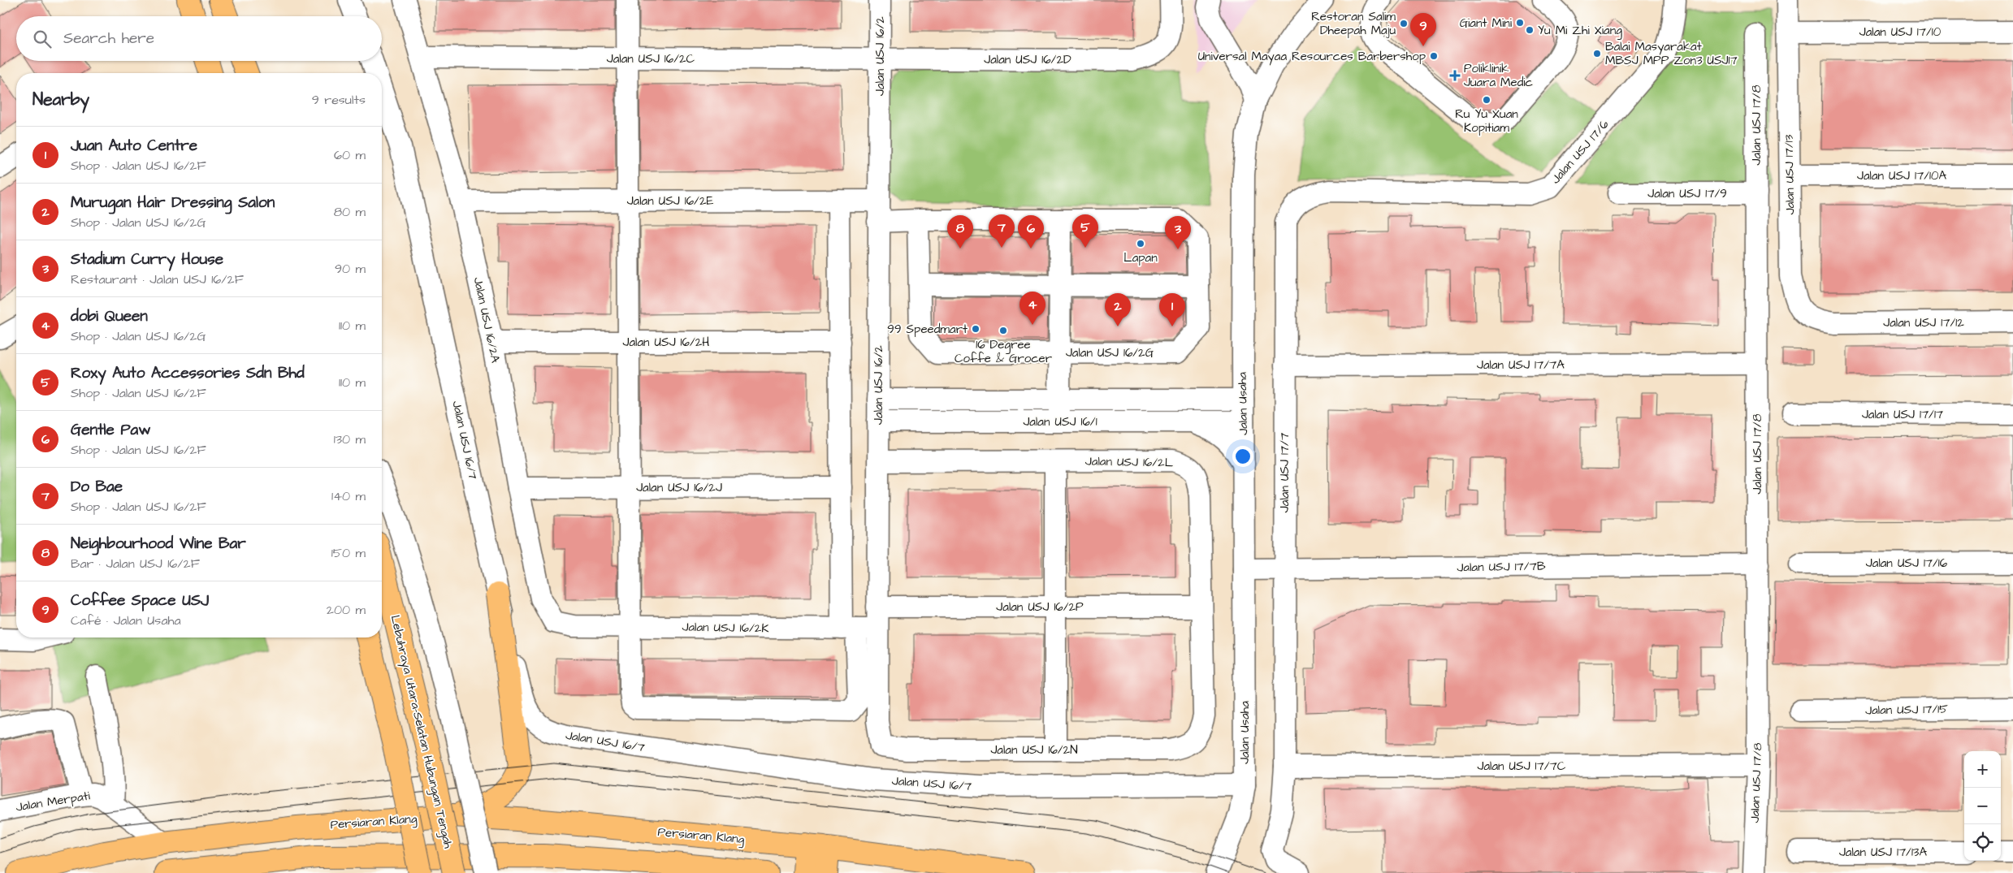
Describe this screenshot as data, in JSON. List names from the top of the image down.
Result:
{
  "streets": {
    "main road": ["Lebuhraya Utara–Selatan Hubungan Tengah", "Persiaran Klang"],
    "street": [
      "Jalan USJ 17/10",
      "Jalan USJ 16/2",
      "Jalan USJ 16/2C",
      "Jalan USJ 16/2D",
      "Jalan USJ 17/8",
      "Jalan USJ 17/6",
      "Jalan USJ 17/13",
      "Jalan USJ 17/10A",
      "Jalan USJ 17/9",
      "Jalan USJ 16/2E",
      "Jalan USJ 16/2A",
      "Jalan USJ 17/12",
      "Jalan USJ 16/2H",
      "Jalan USJ 16/2G",
      "Jalan USJ 17/7A",
      "Jalan Usaha",
      "Jalan USJ 17/17",
      "Jalan USJ 16/1",
      "Jalan USJ 16/7",
      "Jalan USJ 16/2L",
      "Jalan USJ 17/7",
      "Jalan USJ 16/2J",
      "Jalan USJ 17/16",
      "Jalan USJ 17/7B",
      "Jalan USJ 16/2P",
      "Jalan USJ 16/2K",
      "Jalan USJ 17/15",
      "Jalan USJ 16/2N",
      "Jalan USJ 17/7C",
      "Jalan Merpati",
      "Jalan USJ 17/13A"
    ]
  },
  "crossings": [
    ["Jalan USJ 17/10", "Jalan USJ 17/13"],
    ["Jalan USJ 16/2", "Jalan USJ 16/2C"],
    ["Jalan USJ 16/2", "Jalan USJ 16/2D"],
    ["Jalan USJ 16/2", "Jalan USJ 16/2E"],
    ["Jalan USJ 16/2", "Jalan USJ 16/1"],
    ["Jalan USJ 16/2", "Jalan USJ 16/2L"],
    ["Jalan USJ 16/2", "Jalan USJ 16/2P"],
    ["Jalan USJ 16/2", "Jalan USJ 16/2K"],
    ["Jalan USJ 16/2", "Jalan USJ 16/2N"],
    ["Jalan USJ 16/2C", "Jalan USJ 16/2D"],
    ["Jalan USJ 16/2C", "Jalan USJ 16/2A"],
    ["Jalan USJ 17/8", "Jalan USJ 17/9"],
    ["Jalan USJ 17/8", "Jalan USJ 17/7A"],
    ["Jalan USJ 17/8", "Jalan USJ 17/7B"],
    ["Jalan USJ 17/8", "Jalan USJ 17/7C"],
    ["Jalan USJ 17/6", "Jalan USJ 17/7"],
    ["Jalan USJ 17/13", "Jalan USJ 17/10A"],
    ["Jalan USJ 17/13", "Jalan USJ 17/12"],
    ["Jalan USJ 16/2E", "Jalan USJ 16/2A"],
    ["Jalan USJ 16/2A", "Jalan USJ 16/2H"],
    ["Jalan USJ 16/2A", "Jalan USJ 16/2J"],
    ["Jalan USJ 16/2A", "Jalan USJ 16/2K"],
    ["Jalan USJ 17/7A", "Jalan USJ 17/7"],
    ["Jalan Usaha", "Jalan USJ 16/1"],
    ["Jalan Usaha", "Jalan USJ 16/7"],
    ["Jalan Usaha", "Jalan USJ 17/7B"],
    ["Jalan USJ 16/2L", "Jalan USJ 16/2P"],
    ["Jalan USJ 16/2L", "Jalan USJ 16/2N"],
    ["Jalan USJ 17/7", "Jalan USJ 17/7B"],
    ["Jalan USJ 17/7", "Jalan USJ 17/7C"],
    ["Jalan Merpati", "Persiaran Klang"]
  ],
  "places": {
    "other": [
      "Giant Mini",
      "Restoran Salim Dheepah Maju",
      "Yu Mi Zhi Xiang",
      "Balai Masyarakat MBSJ MPP Zon3 USJ17",
      "Universal Mayaa Resources Barbershop",
      "Ru Yu Xuan Kopitiam",
      "Lapan",
      "99 Speedmart",
      "16 Degree Coffe & Grocer"
    ],
    "health": ["Poliklinik Juara Medic"]
  },
  "page": {
    "pins": [
      "9",
      "5",
      "7",
      "6",
      "8",
      "3",
      "4",
      "1",
      "2"
    ],
    "search": "Search here",
    "heading": ["Nearby", "9 results"],
    "list": [
      {
        "mark": "1",
        "name": "Juan Auto Centre",
        "note": "Shop · Jalan USJ 16/2F",
        "value": "60 m"
      },
      {
        "mark": "2",
        "name": "Murugan Hair Dressing Salon",
        "note": "Shop · Jalan USJ 16/2G",
        "value": "80 m"
      },
      {
        "mark": "3",
        "name": "Stadium Curry House",
        "note": "Restaurant · Jalan USJ 16/2F",
        "value": "90 m"
      },
      {
        "mark": "4",
        "name": "dobi Queen",
        "note": "Shop · Jalan USJ 16/2G",
        "value": "110 m"
      },
      {
        "mark": "5",
        "name": "Roxy Auto Accessories Sdn Bhd",
        "note": "Shop · Jalan USJ 16/2F",
        "value": "110 m"
      },
      {
        "mark": "6",
        "name": "Gentle Paw",
        "note": "Shop · Jalan USJ 16/2F",
        "value": "130 m"
      },
      {
        "mark": "7",
        "name": "Do Bae",
        "note": "Shop · Jalan USJ 16/2F",
        "value": "140 m"
      },
      {
        "mark": "8",
        "name": "Neighbourhood Wine Bar",
        "note": "Bar · Jalan USJ 16/2F",
        "value": "150 m"
      },
      {
        "mark": "9",
        "name": "Coffee Space USJ",
        "note": "Café · Jalan Usaha",
        "value": "200 m"
      }
    ],
    "map_buttons": ["+", "−"]
  }
}
